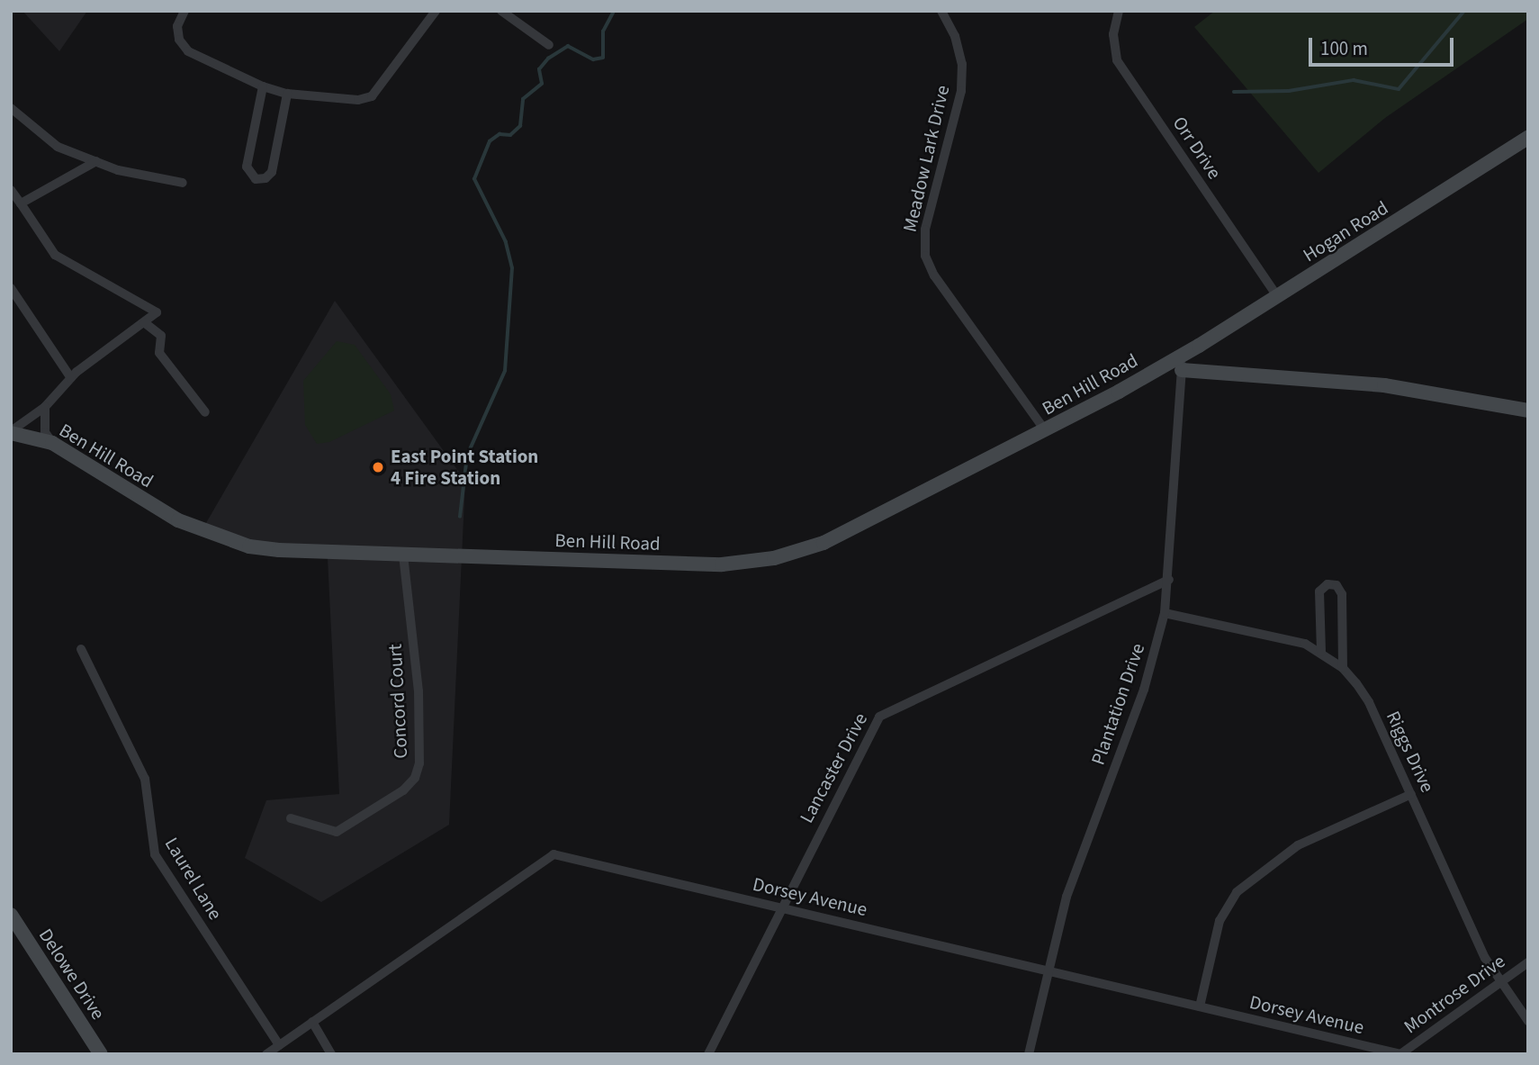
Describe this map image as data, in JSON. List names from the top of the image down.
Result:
{
  "streets": {
    "street": [
      "Orr Drive",
      "Meadow Lark Drive",
      "Hogan Road",
      "Ben Hill Road",
      "Concord Court",
      "Plantation Drive",
      "Riggs Drive",
      "Lancaster Drive",
      "Laurel Lane",
      "Dorsey Avenue",
      "Delowe Drive",
      "Montrose Drive"
    ]
  },
  "crossings": [
    ["Orr Drive", "Hogan Road"],
    ["Meadow Lark Drive", "Ben Hill Road"],
    ["Hogan Road", "Ben Hill Road"],
    ["Hogan Road", "Plantation Drive"],
    ["Ben Hill Road", "Concord Court"],
    ["Ben Hill Road", "Plantation Drive"],
    ["Plantation Drive", "Riggs Drive"],
    ["Plantation Drive", "Lancaster Drive"],
    ["Plantation Drive", "Dorsey Avenue"],
    ["Riggs Drive", "Montrose Drive"],
    ["Lancaster Drive", "Dorsey Avenue"],
    ["Laurel Lane", "Dorsey Avenue"],
    ["Dorsey Avenue", "Montrose Drive"]
  ],
  "places": ["East Point Station 4 Fire Station"],
  "scale_bar": "100 m"
}
